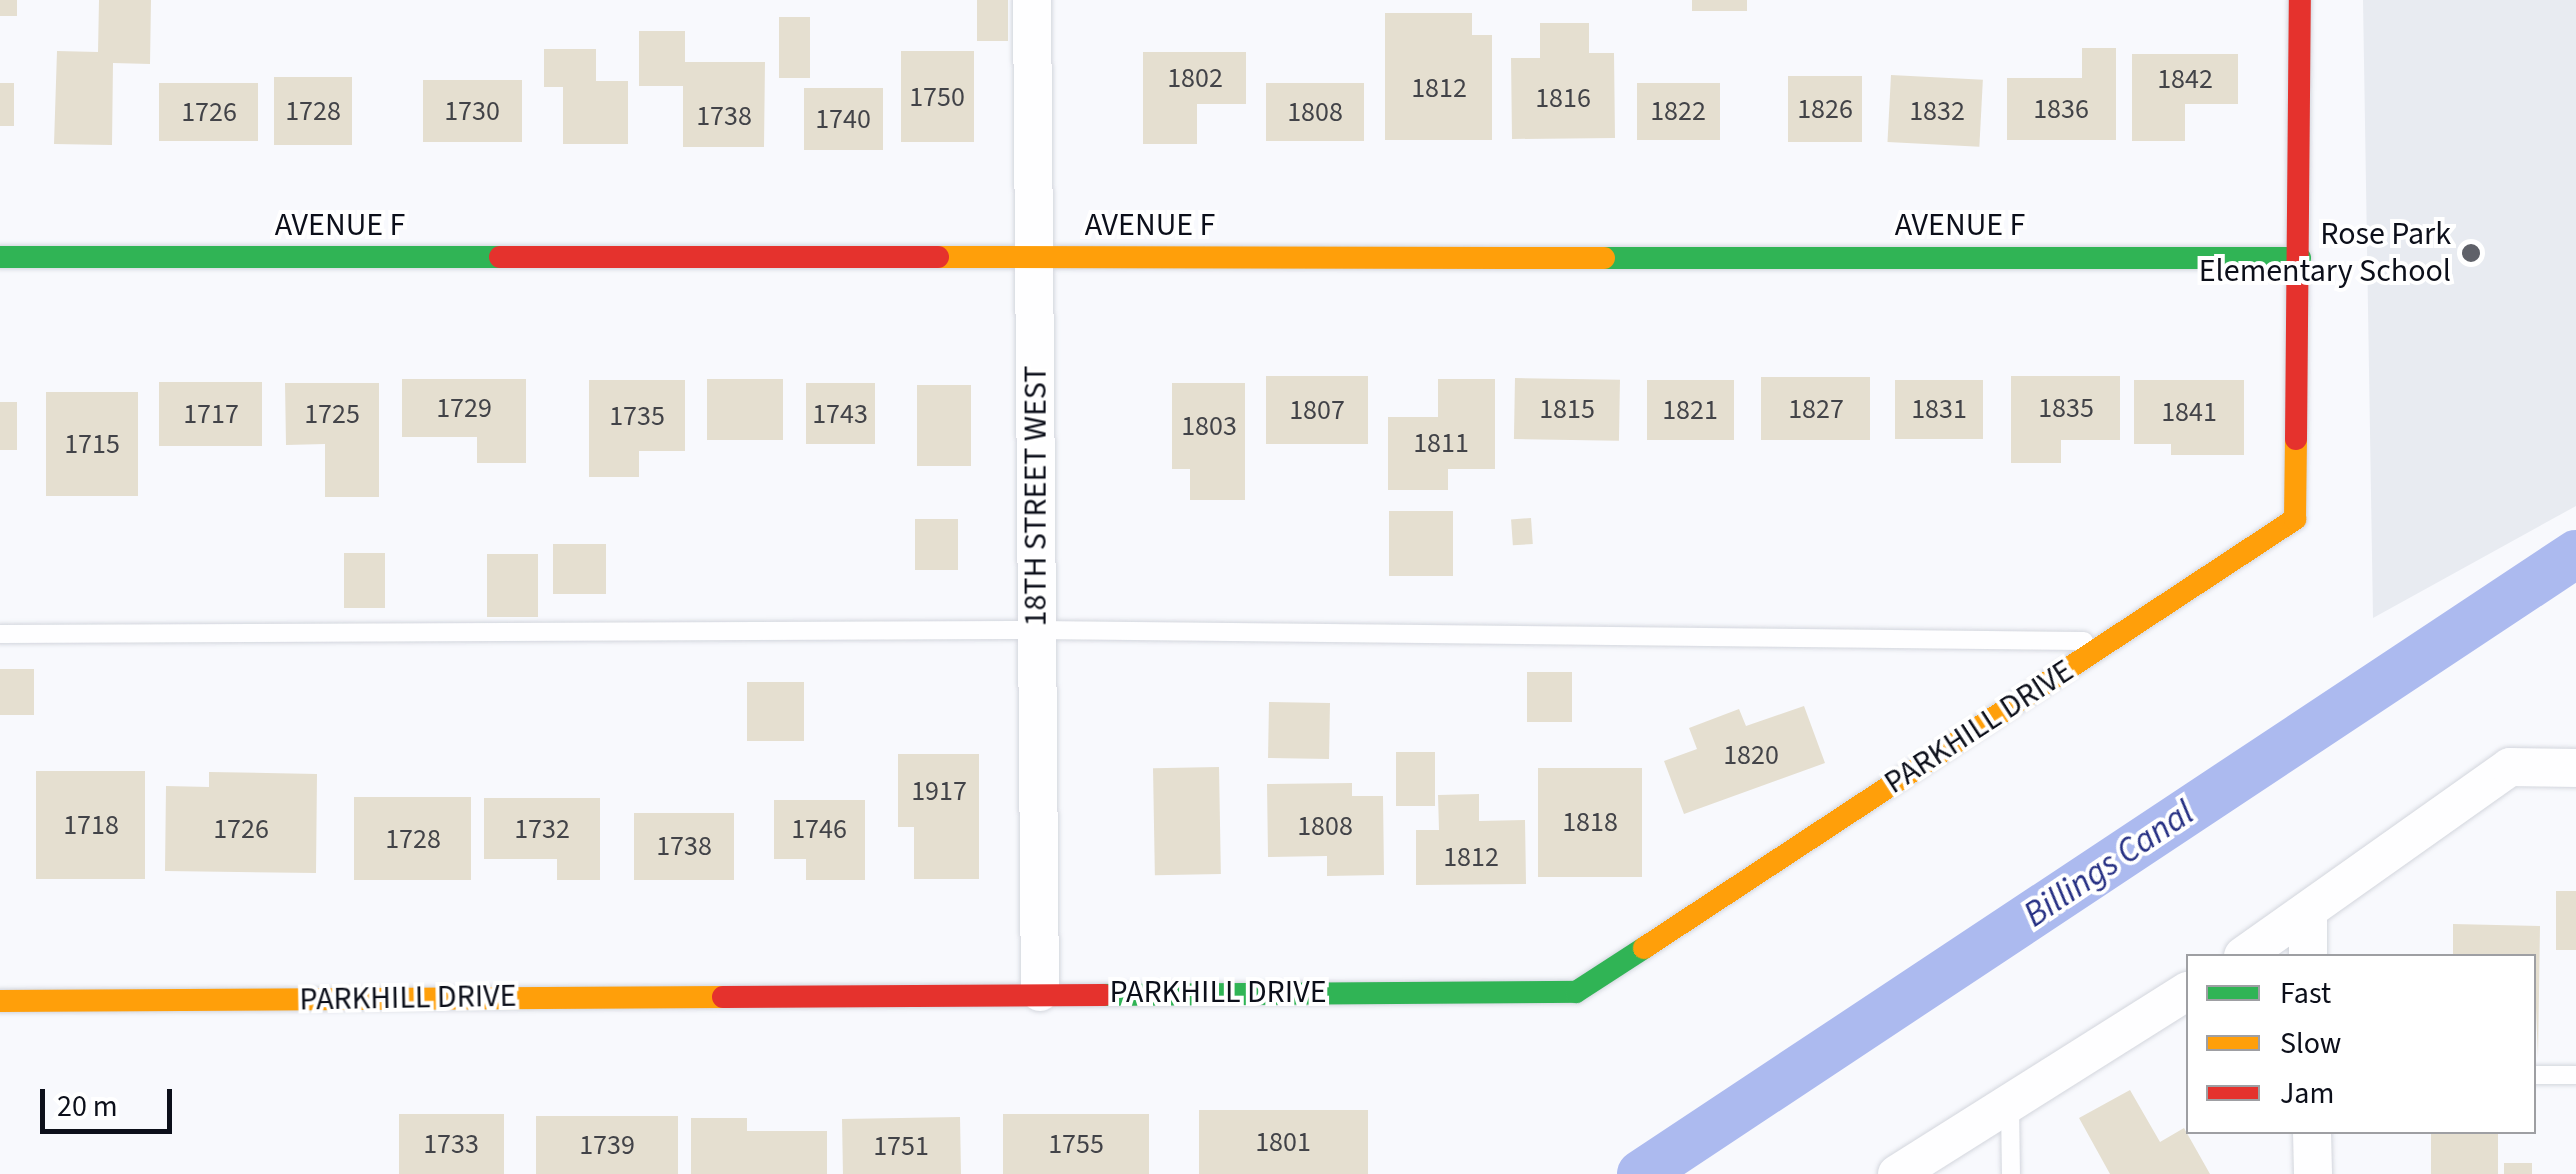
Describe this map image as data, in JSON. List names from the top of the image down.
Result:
{
  "streets": {
    "street": ["AVENUE F", "18TH STREET WEST", "PARKHILL DRIVE"]
  },
  "crossings": [
    ["AVENUE F", "18TH STREET WEST"],
    ["AVENUE F", "PARKHILL DRIVE"],
    ["18TH STREET WEST", "PARKHILL DRIVE"]
  ],
  "water": ["Billings Canal"],
  "places": ["Rose Park Elementary School"],
  "house_numbers": [
    "1802",
    "1842",
    "1812",
    "1750",
    "1816",
    "1826",
    "1836",
    "1728",
    "1730",
    "1822",
    "1832",
    "1726",
    "1808",
    "1738",
    "1740",
    "1729",
    "1835",
    "1815",
    "1827",
    "1831",
    "1807",
    "1821",
    "1841",
    "1717",
    "1725",
    "1743",
    "1735",
    "1803",
    "1811",
    "1715",
    "1820",
    "1917",
    "1818",
    "1718",
    "1808",
    "1726",
    "1732",
    "1746",
    "1728",
    "1738",
    "1812",
    "1801",
    "1733",
    "1755",
    "1739",
    "1751"
  ],
  "legend": ["Fast", "Slow", "Jam"],
  "scale_bar": "20 m"
}
